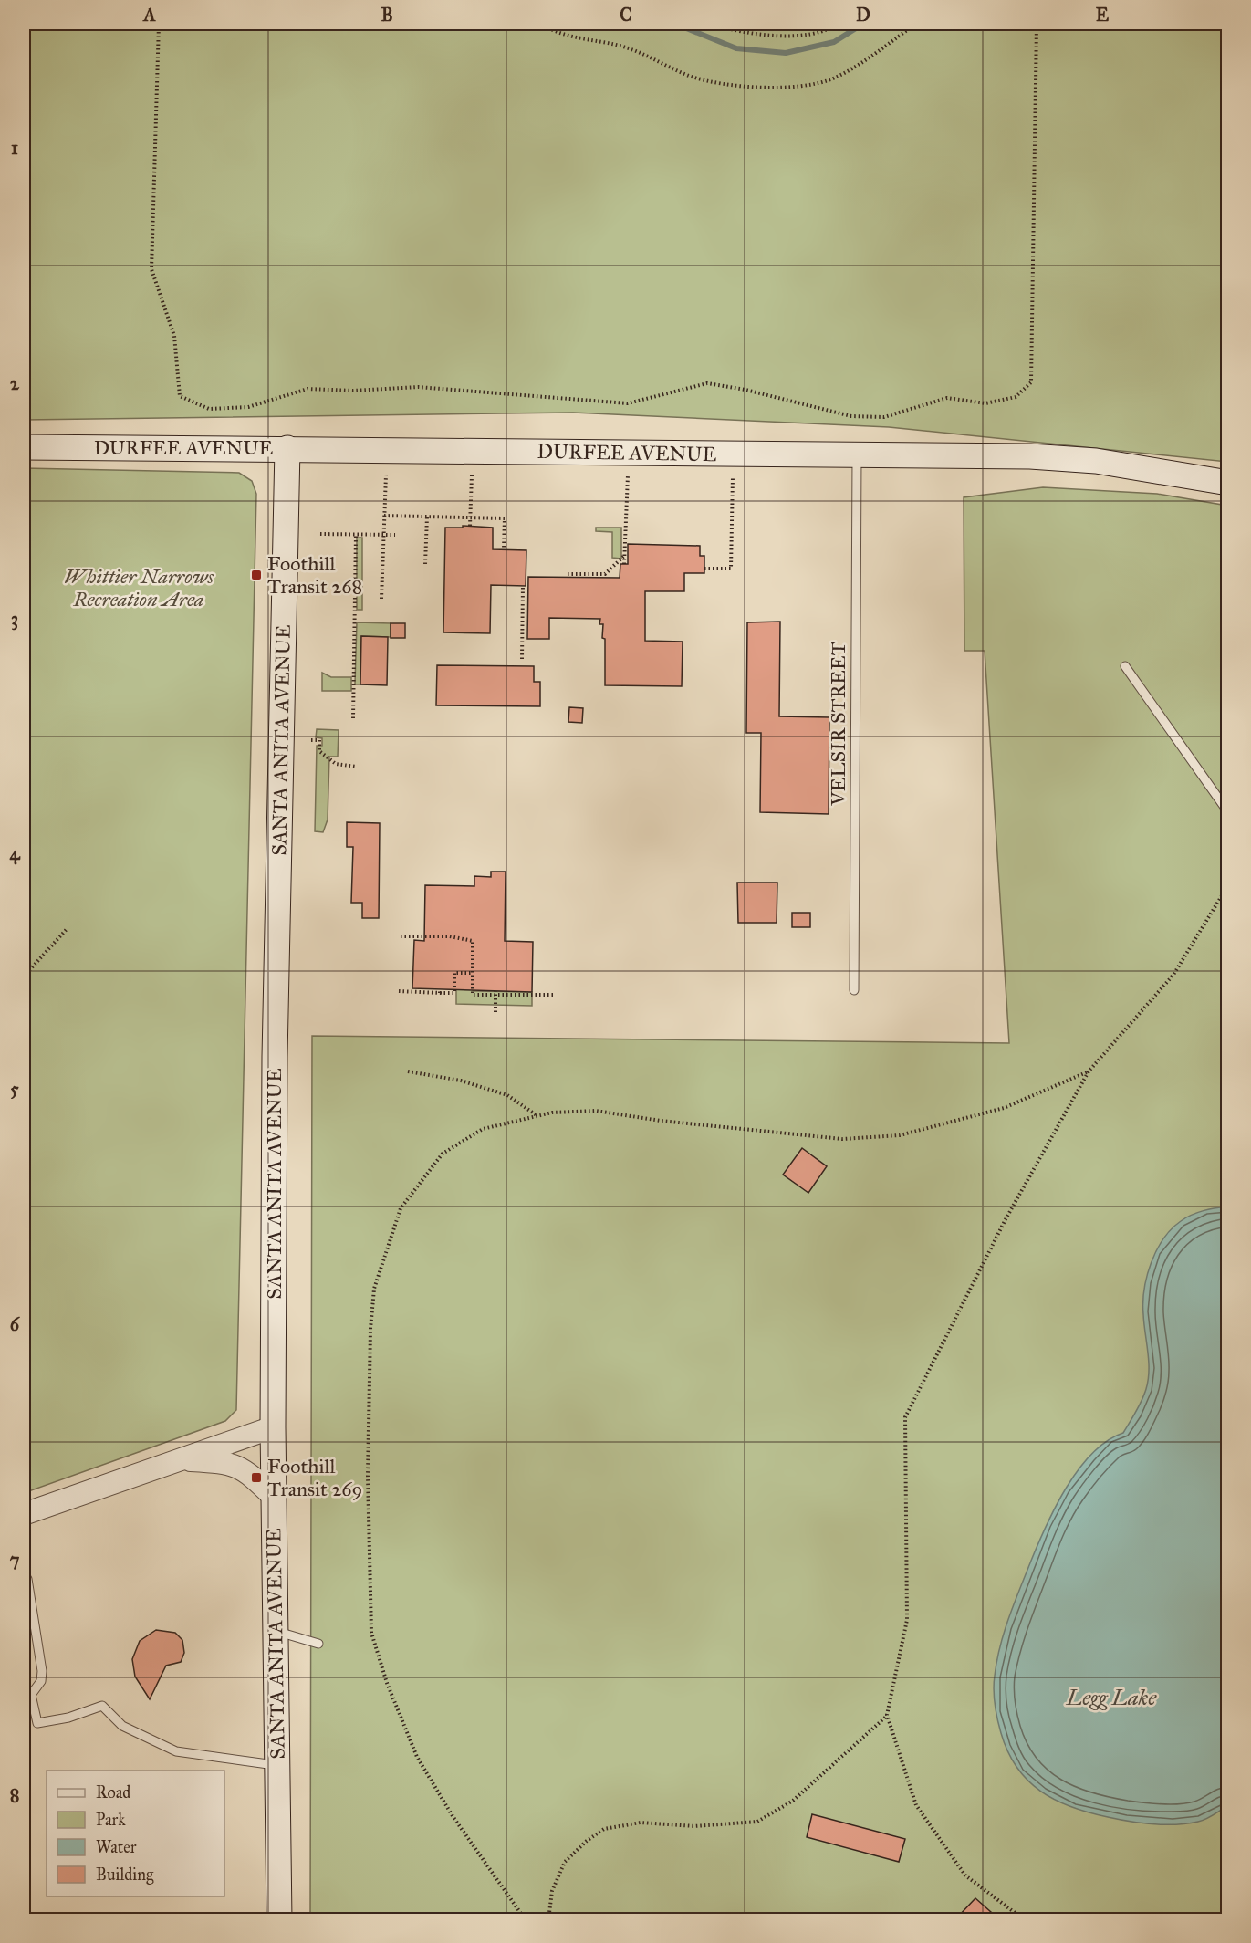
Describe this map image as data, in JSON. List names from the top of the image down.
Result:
{
  "streets": {
    "main road": ["DURFEE AVENUE", "SANTA ANITA AVENUE"],
    "lane": ["VELSIR STREET"]
  },
  "crossings": [
    ["DURFEE AVENUE", "VELSIR STREET"],
    ["DURFEE AVENUE", "SANTA ANITA AVENUE"]
  ],
  "water": ["Legg Lake"],
  "parks": ["Whittier Narrows Recreation Area"],
  "places": {
    "transit": ["Foothill Transit 268", "Foothill Transit 269"]
  },
  "legend": [
    "Road",
    "Park",
    "Water",
    "Building"
  ],
  "grid": {
    "columns": [
      "A",
      "B",
      "C",
      "D",
      "E"
    ],
    "rows": [
      "1",
      "2",
      "3",
      "4",
      "5",
      "6",
      "7",
      "8"
    ]
  }
}
